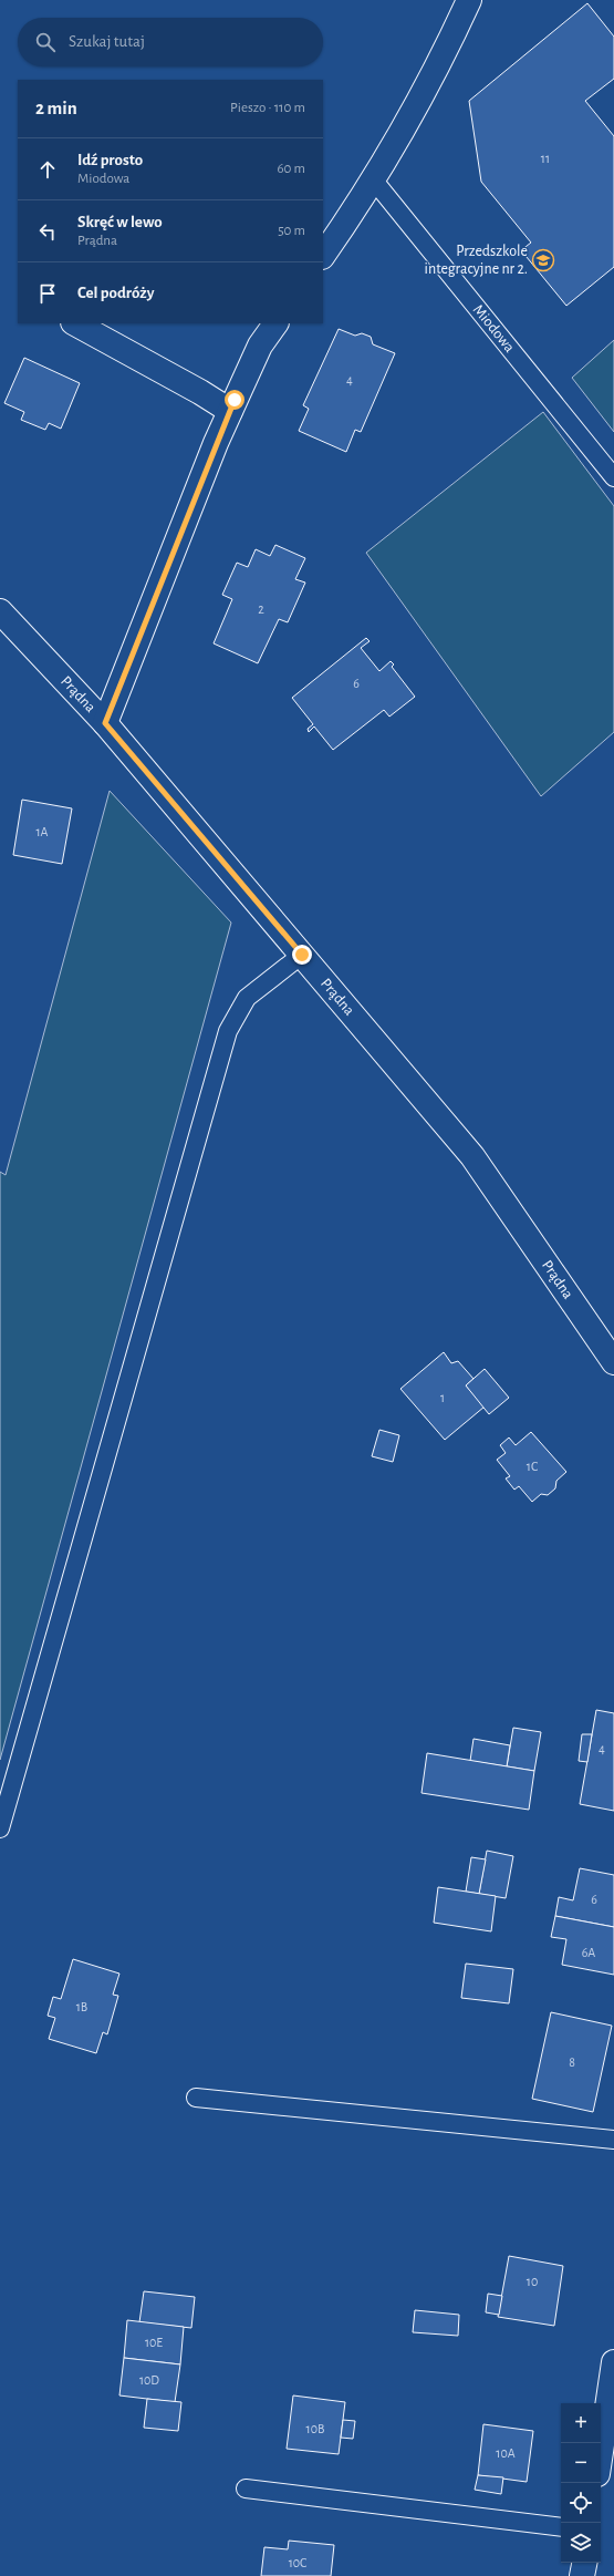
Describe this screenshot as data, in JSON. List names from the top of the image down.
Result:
{
  "streets": {
    "street": ["Prądna"],
    "lane": ["Miodowa"]
  },
  "places": {
    "school or university": ["Przedszkole integracyjne nr 2."]
  },
  "house_numbers": [
    "11",
    "4",
    "2",
    "6",
    "1A",
    "1",
    "1C",
    "4",
    "6",
    "6A",
    "1B",
    "8",
    "10",
    "10E",
    "10D",
    "10B",
    "10A",
    "10C"
  ],
  "page": {
    "search": "Szukaj tutaj",
    "heading": ["2 min", "Pieszo · 110 m"],
    "list": [
      ["Idź prosto", "Miodowa", "60 m"],
      ["Skręć w lewo", "Prądna", "50 m"],
      "Cel podróży"
    ],
    "map_buttons": ["+", "−"]
  }
}
